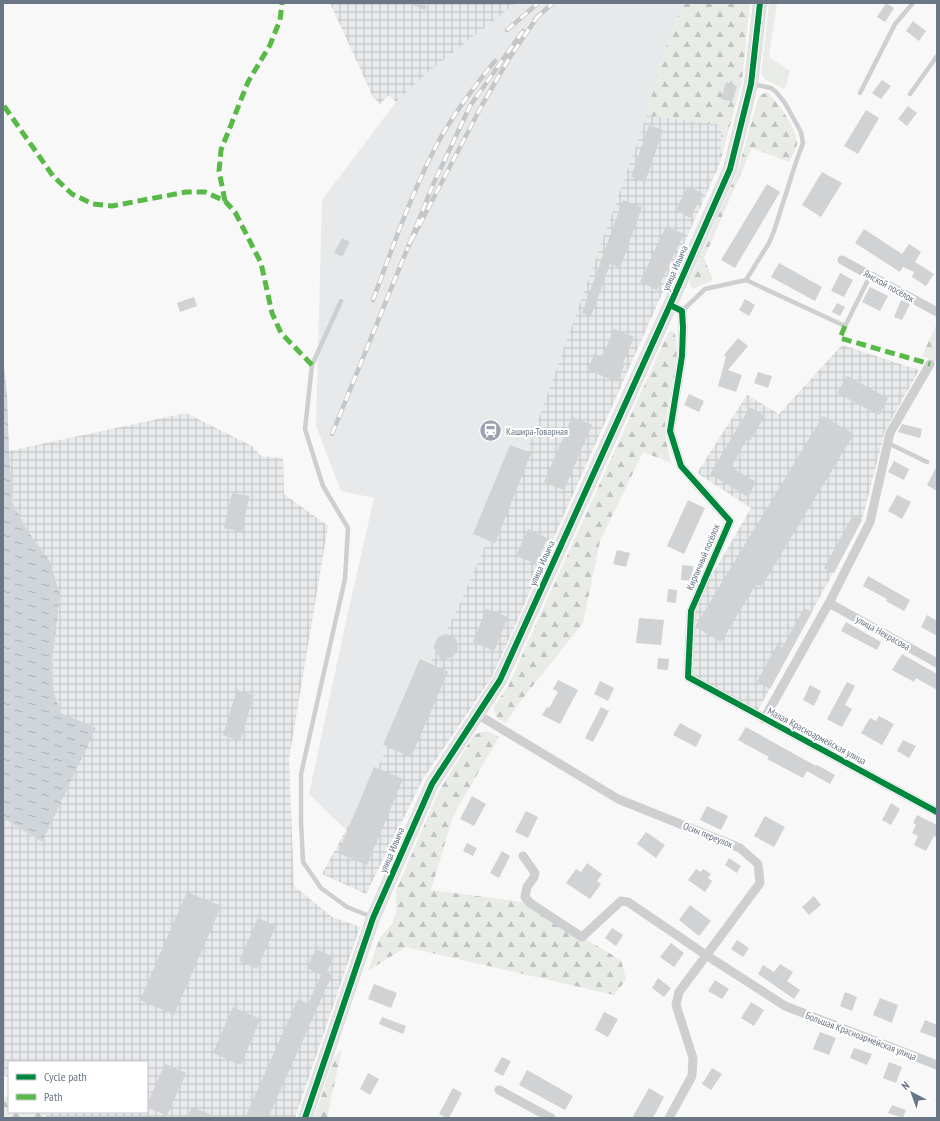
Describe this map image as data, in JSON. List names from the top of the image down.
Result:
{
  "streets": {
    "street": [
      "улица Ильича",
      "Ямской посёлок",
      "Кирпичный посёлок",
      "улица Некрасова",
      "Малая Красноармейская улица",
      "Осин переулок",
      "Большая Красноармейская улица"
    ]
  },
  "crossings": [
    ["улица Ильича", "Кирпичный посёлок"],
    ["улица Ильича", "Осин переулок"],
    ["Кирпичный посёлок", "Малая Красноармейская улица"],
    ["Осин переулок", "Большая Красноармейская улица"]
  ],
  "places": {
    "station": ["Кашира-Товарная"]
  },
  "legend": ["Cycle path", "Path"],
  "north": "top left"
}
